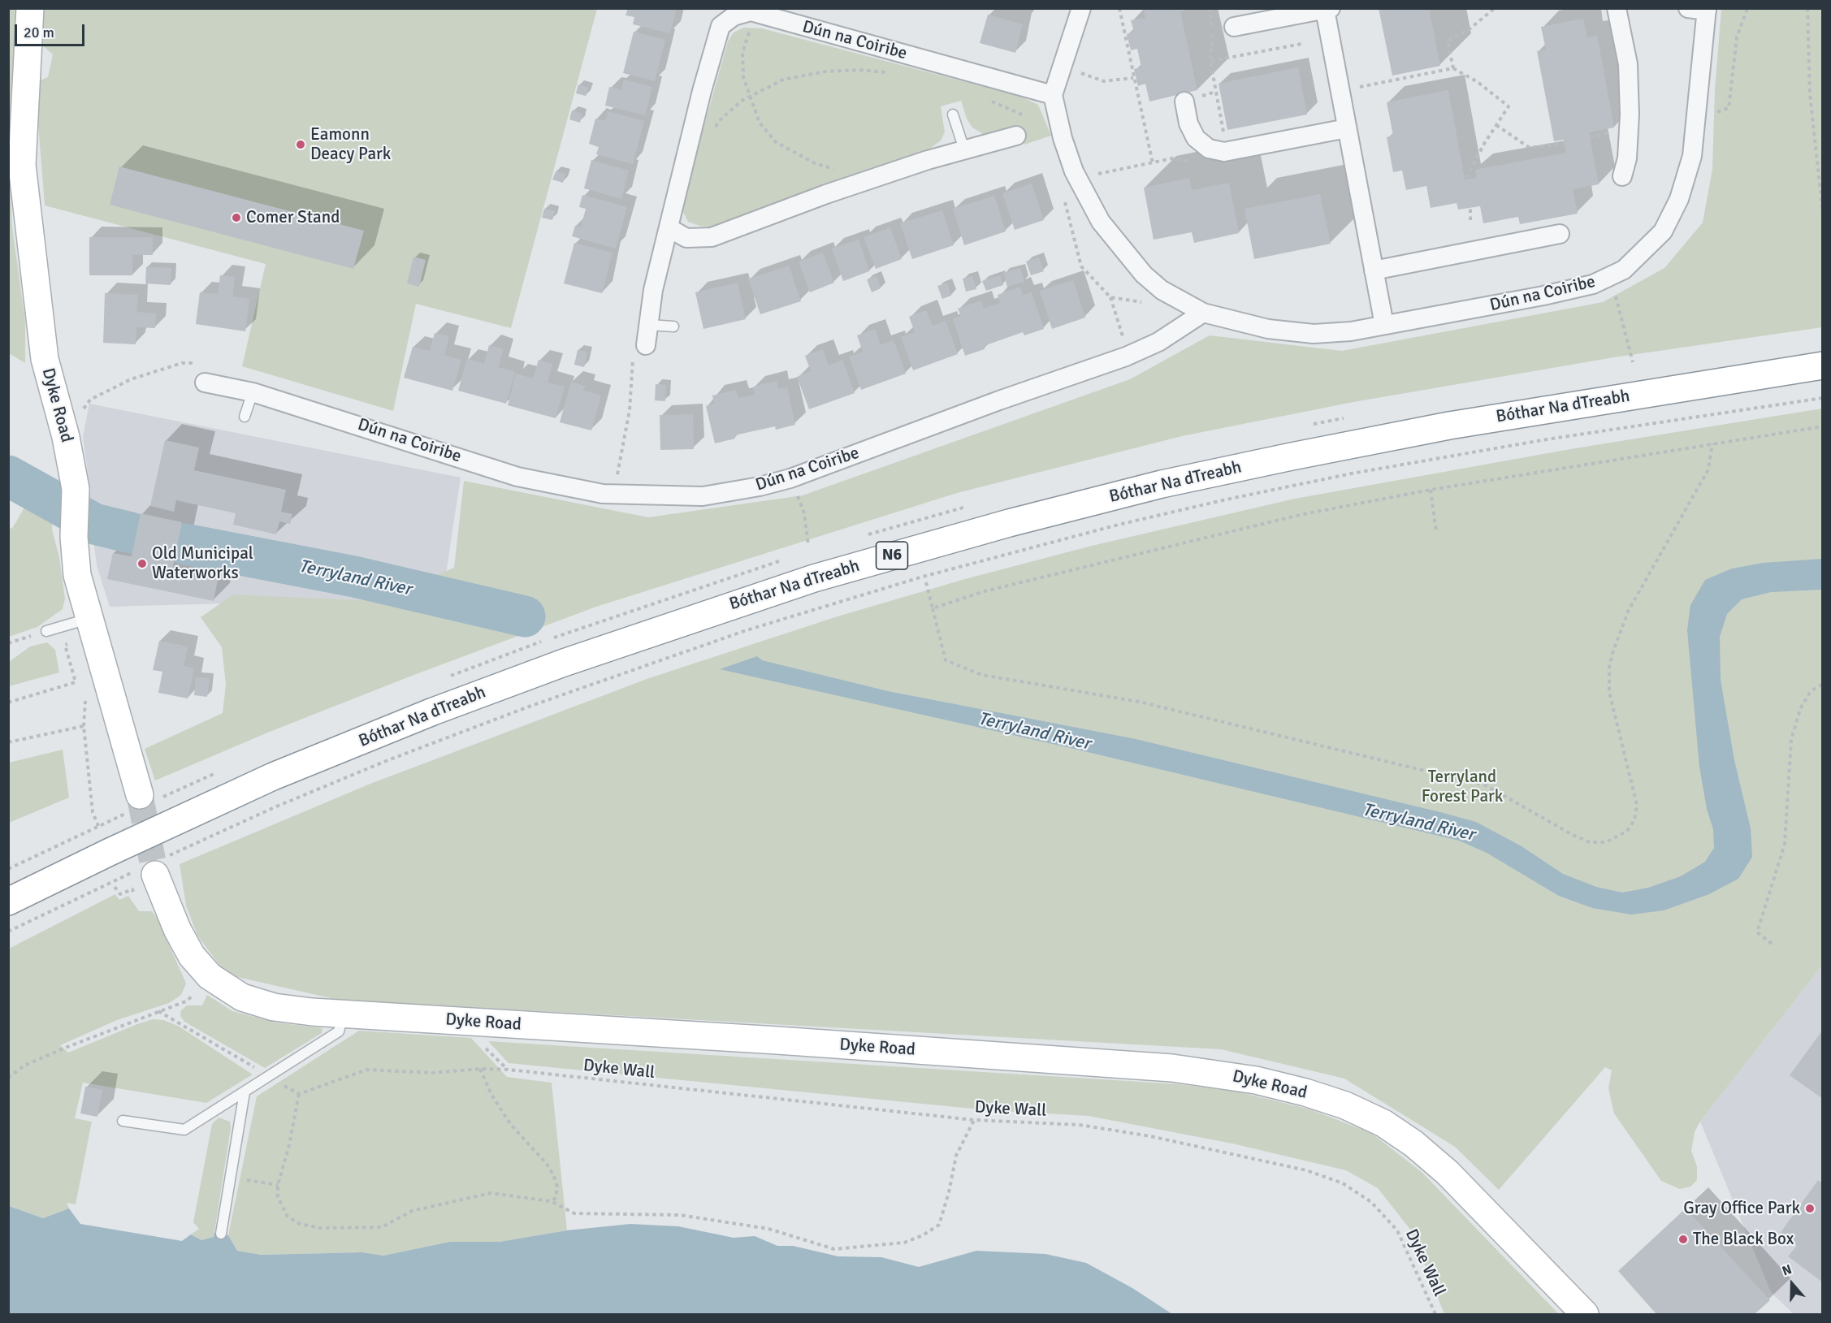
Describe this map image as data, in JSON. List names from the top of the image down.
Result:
{
  "streets": {
    "main road": ["Dyke Road", "Bóthar Na dTreabh", "N6"],
    "street": ["Dún na Coiribe"],
    "path": ["Dyke Wall"]
  },
  "water": ["Terryland River"],
  "parks": ["Terryland Forest Park"],
  "places": [
    "Eamonn Deacy Park",
    "Comer Stand",
    "Old Municipal Waterworks",
    "Gray Office Park",
    "The Black Box"
  ],
  "scale_bar": "20 m",
  "north": "top"
}
